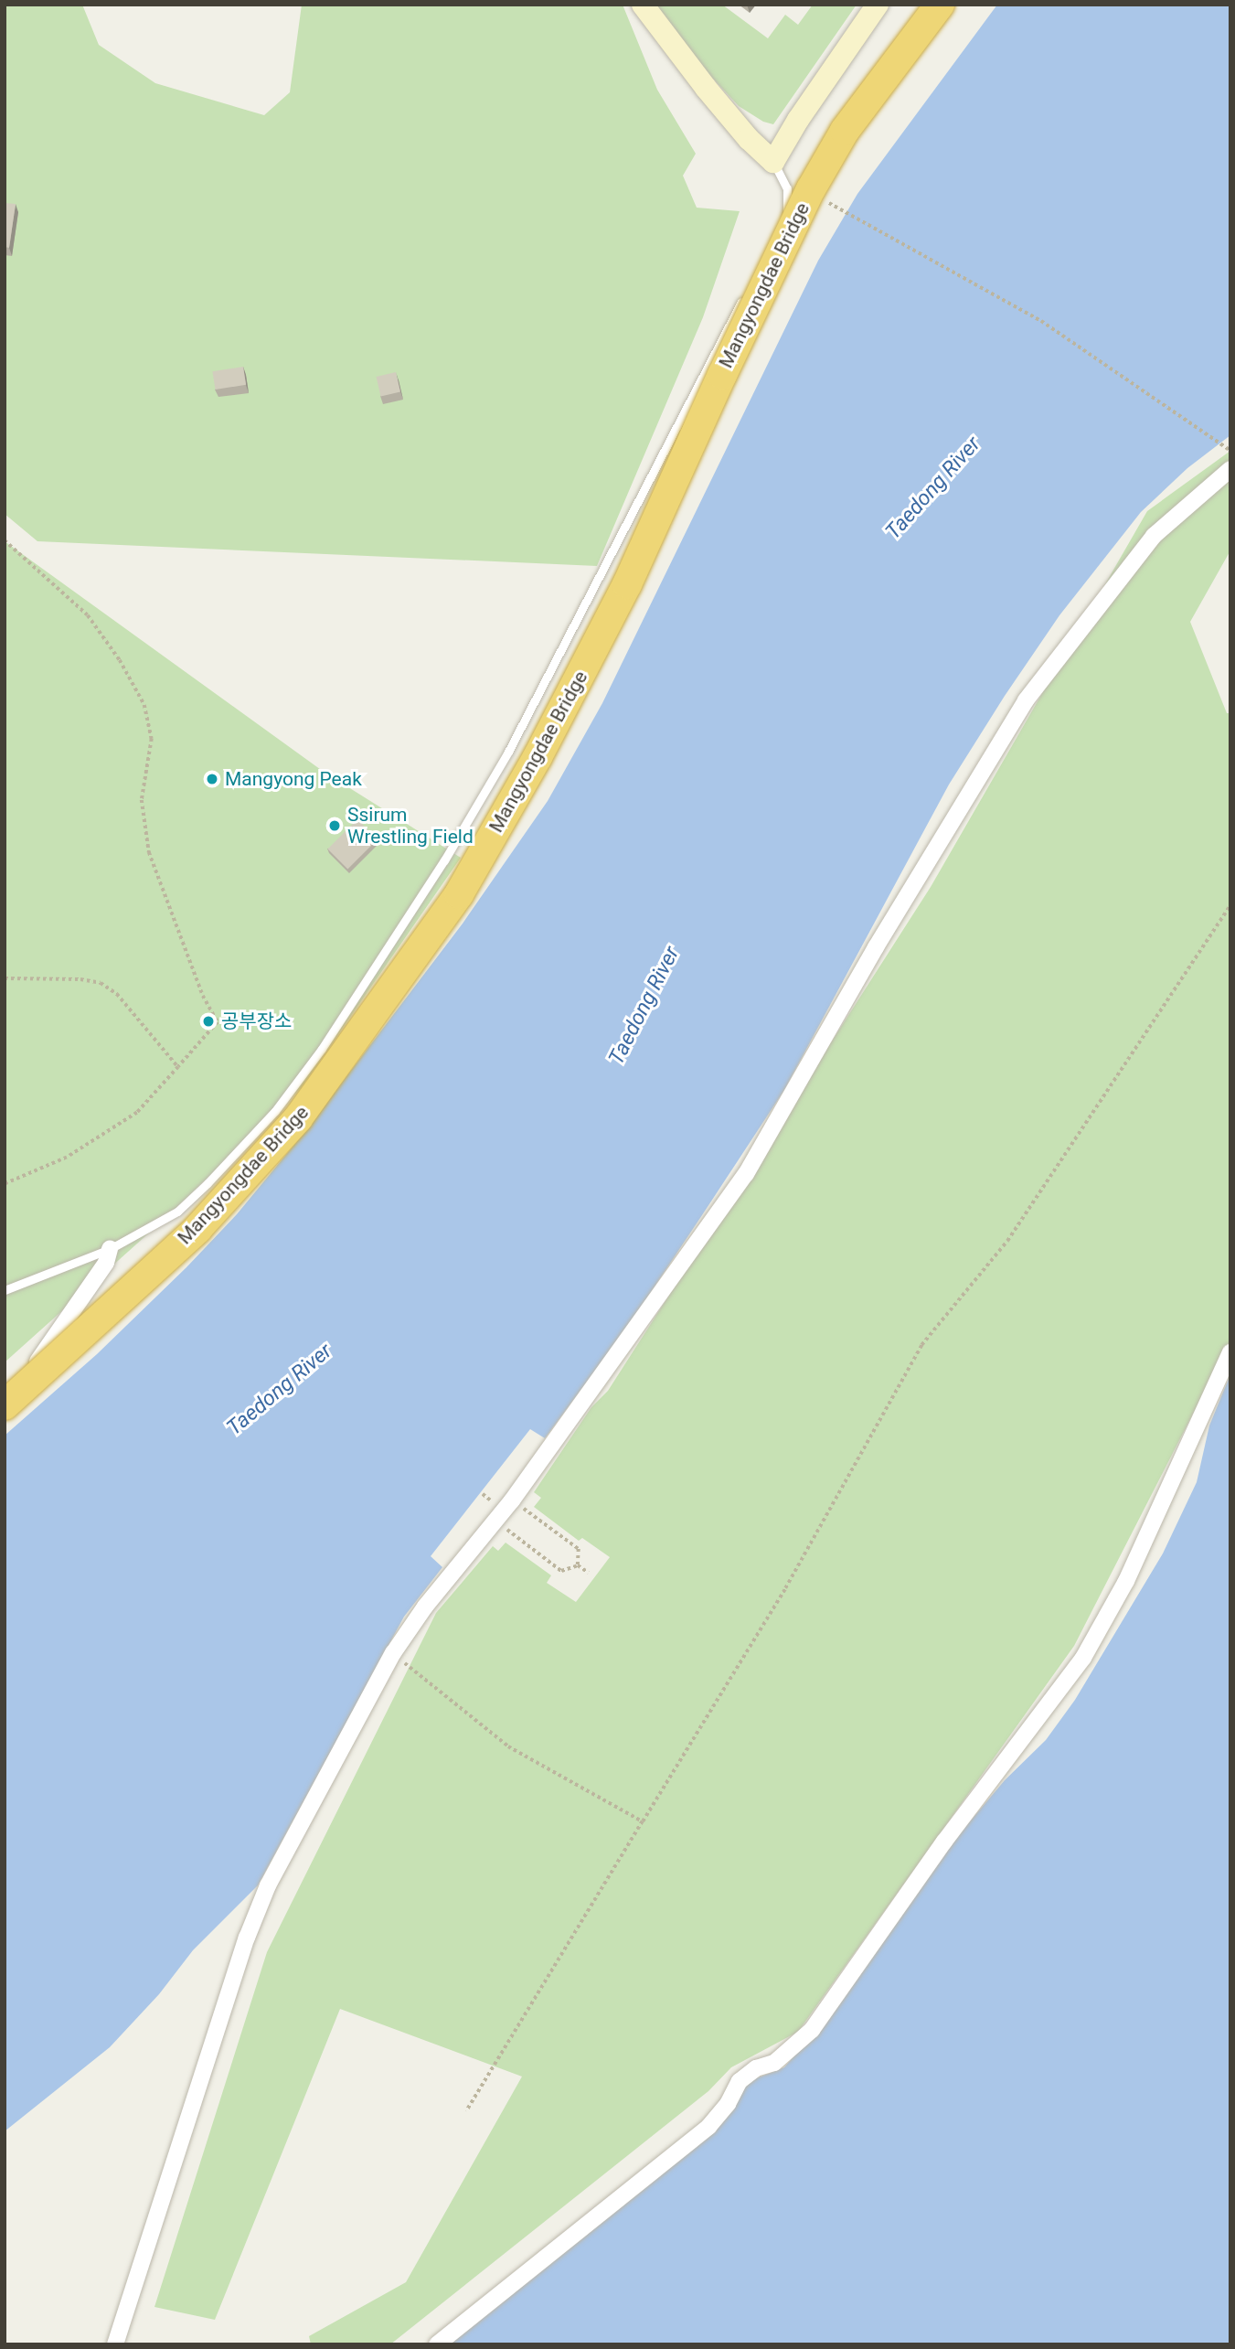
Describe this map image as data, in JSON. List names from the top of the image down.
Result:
{
  "streets": {
    "highway": ["Mangyongdae Bridge"]
  },
  "water": ["Taedong River"],
  "places": ["Mangyong Peak", "Ssirum Wrestling Field", "공부장소"]
}
